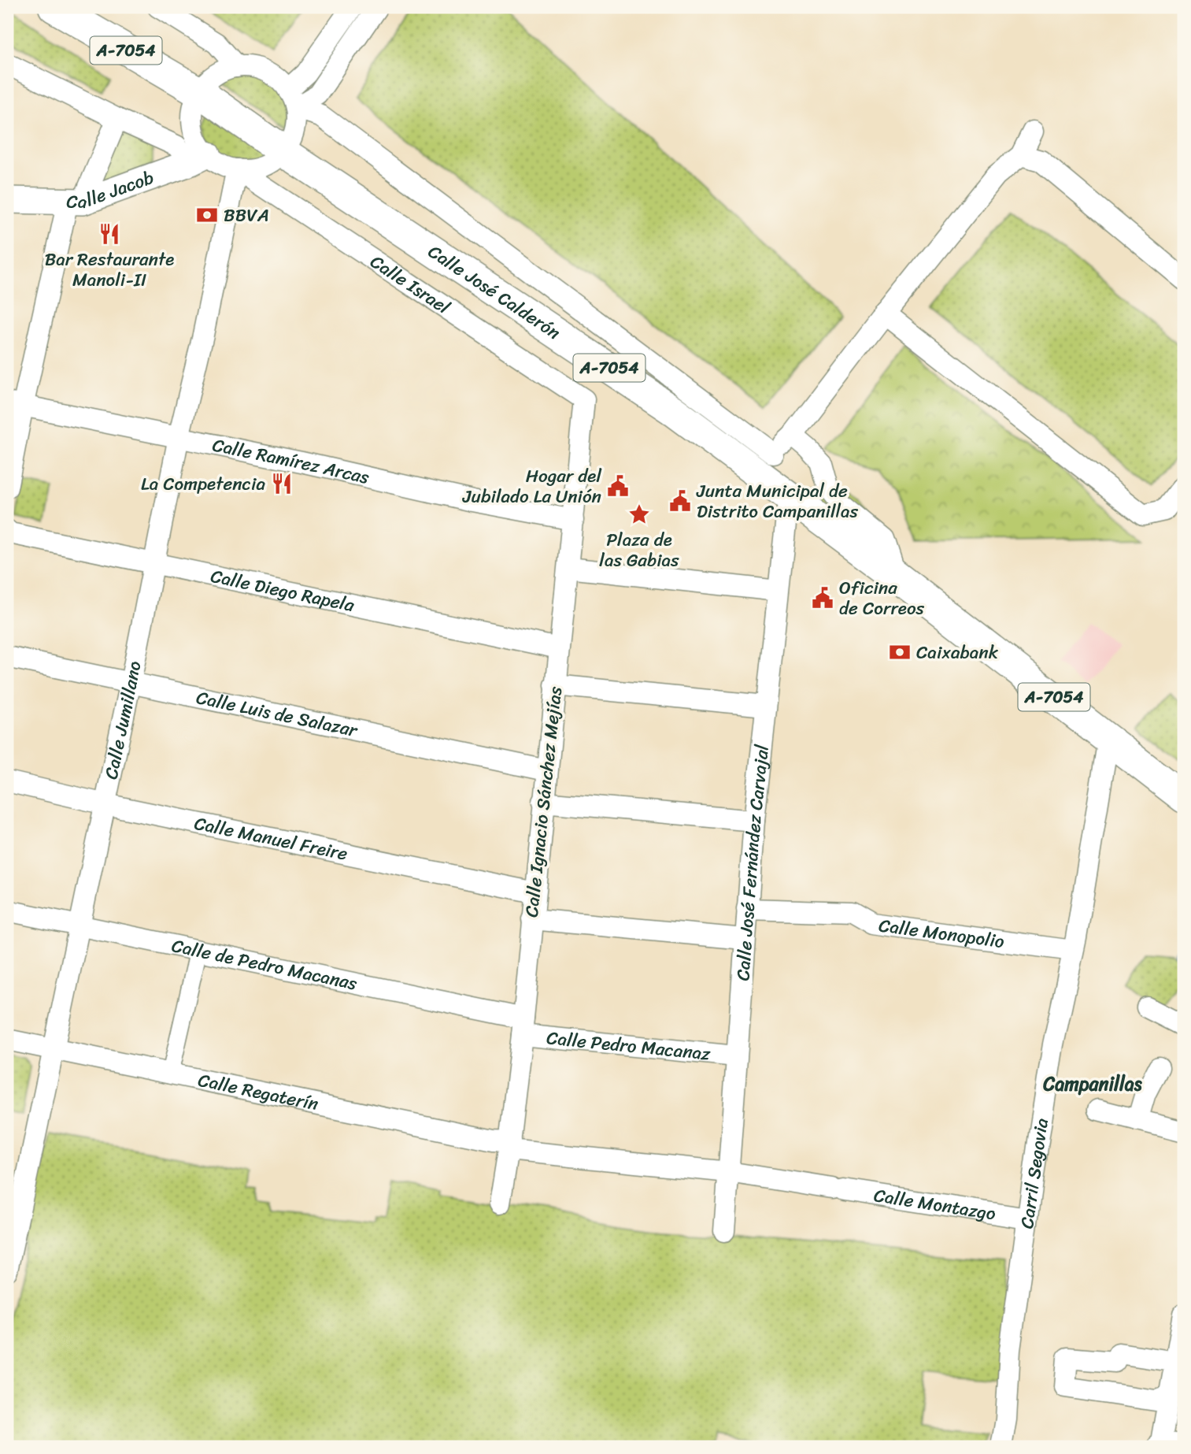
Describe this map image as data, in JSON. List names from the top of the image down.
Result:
{
  "streets": {
    "main road": ["A-7054", "Calle José Calderón"],
    "street": [
      "Calle Jacob",
      "Calle Israel",
      "Calle Ramírez Arcas",
      "Calle Diego Rapela",
      "Calle Luis de Salazar",
      "Calle Jumillano",
      "Calle Ignacio Sánchez Mejías",
      "Calle Manuel Freire",
      "Calle José Fernández Carvajal",
      "Calle Monopolio",
      "Calle de Pedro Macanas",
      "Calle Pedro Macanaz",
      "Calle Regaterín",
      "Carril Segovia",
      "Calle Montazgo"
    ]
  },
  "crossings": [
    ["Calle Jacob", "Calle Israel"],
    ["Calle Israel", "Calle Jumillano"],
    ["Calle Israel", "Calle Ignacio Sánchez Mejías"],
    ["Calle José Calderón", "Calle José Fernández Carvajal"],
    ["Calle José Calderón", "Carril Segovia"],
    ["Calle Ramírez Arcas", "Calle Jumillano"],
    ["Calle Ramírez Arcas", "Calle Ignacio Sánchez Mejías"],
    ["Calle Diego Rapela", "Calle Jumillano"],
    ["Calle Diego Rapela", "Calle Ignacio Sánchez Mejías"],
    ["Calle Luis de Salazar", "Calle Jumillano"],
    ["Calle Luis de Salazar", "Calle Ignacio Sánchez Mejías"],
    ["Calle Jumillano", "Calle Manuel Freire"],
    ["Calle Jumillano", "Calle de Pedro Macanas"],
    ["Calle Jumillano", "Calle Regaterín"],
    ["Calle Ignacio Sánchez Mejías", "Calle Manuel Freire"],
    ["Calle Ignacio Sánchez Mejías", "Calle de Pedro Macanas"],
    ["Calle Ignacio Sánchez Mejías", "Calle Pedro Macanaz"],
    ["Calle Ignacio Sánchez Mejías", "Calle Regaterín"],
    ["Calle José Fernández Carvajal", "Calle Monopolio"],
    ["Calle José Fernández Carvajal", "Calle Pedro Macanaz"],
    ["Calle José Fernández Carvajal", "Calle Regaterín"],
    ["Calle José Fernández Carvajal", "Calle Montazgo"],
    ["Calle Monopolio", "Carril Segovia"],
    ["Calle de Pedro Macanas", "Calle Pedro Macanaz"],
    ["Calle Regaterín", "Calle Montazgo"],
    ["Carril Segovia", "Calle Montazgo"]
  ],
  "districts": ["Campanillas"],
  "places": {
    "bank": ["BBVA", "Caixabank"],
    "restaurant": ["Bar Restaurante Manoli-II", "La Competencia"],
    "public building": ["Hogar del Jubilado La Unión", "Junta Municipal de Distrito Campanillas", "Oficina de Correos"],
    "place": ["Plaza de las Gabias"]
  }
}
